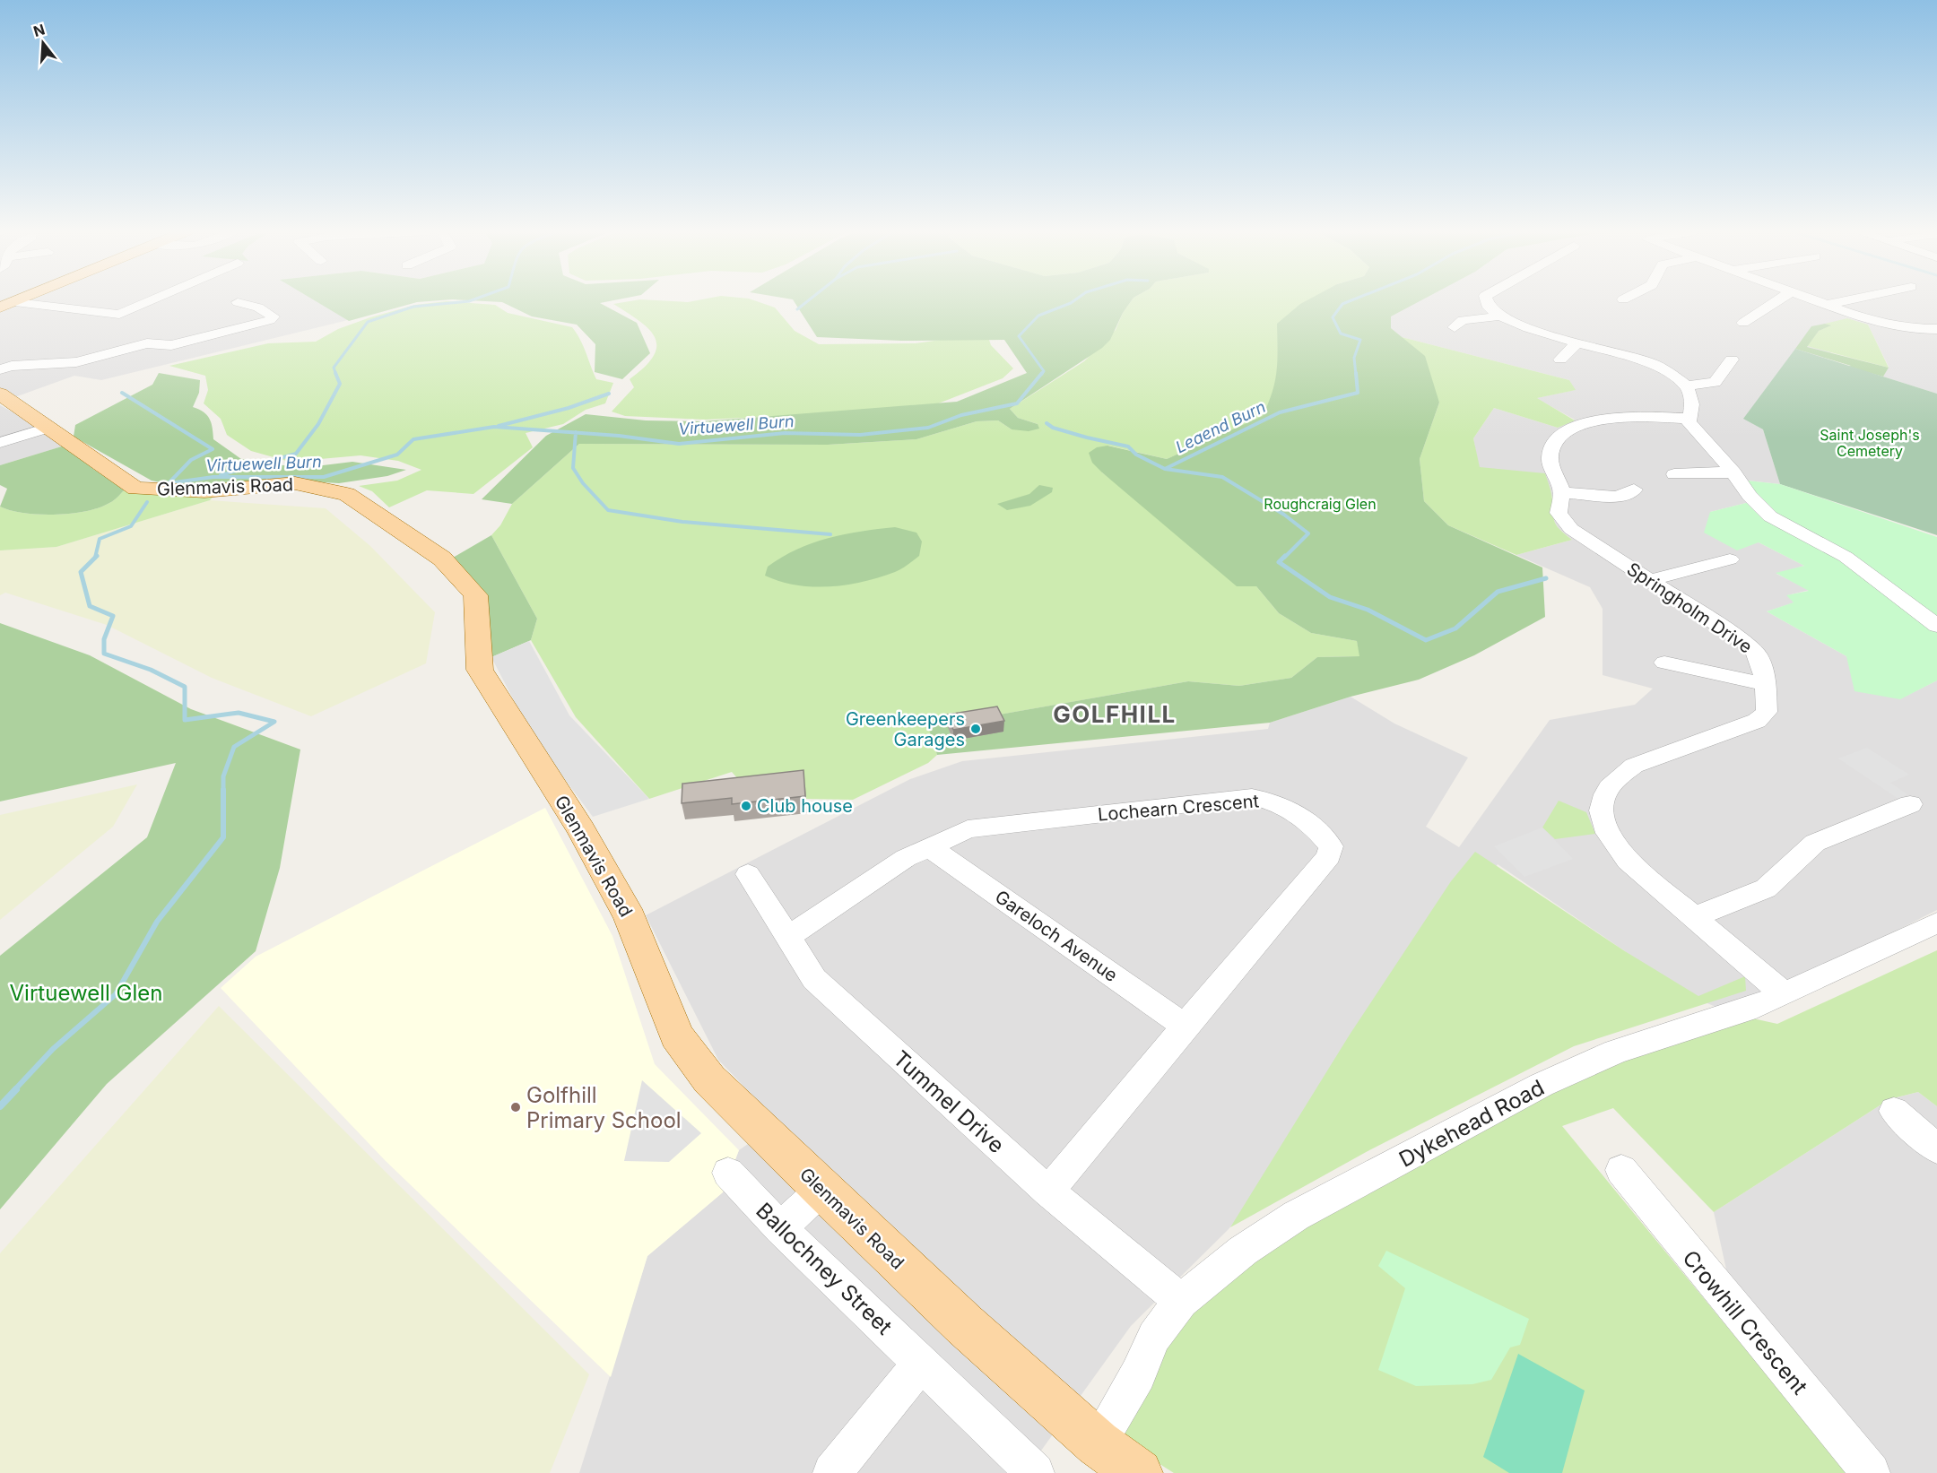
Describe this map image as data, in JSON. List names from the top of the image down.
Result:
{
  "streets": {
    "main road": ["Glenmavis Road"],
    "street": [
      "Springholm Drive",
      "Lochearn Crescent",
      "Gareloch Avenue",
      "Tummel Drive",
      "Dykehead Road",
      "Ballochney Street",
      "Crowhill Crescent"
    ]
  },
  "crossings": [
    ["Glenmavis Road", "Dykehead Road"],
    ["Springholm Drive", "Dykehead Road"],
    ["Lochearn Crescent", "Gareloch Avenue"],
    ["Lochearn Crescent", "Tummel Drive"],
    ["Tummel Drive", "Dykehead Road"]
  ],
  "districts": ["GOLFHILL"],
  "water": ["Virtuewell Burn", "Leaend Burn"],
  "parks": ["Saint Joseph's Cemetery", "Roughcraig Glen", "Virtuewell Glen"],
  "places": ["Greenkeepers Garages", "Club house", "Golfhill Primary School"],
  "north": "top"
}
